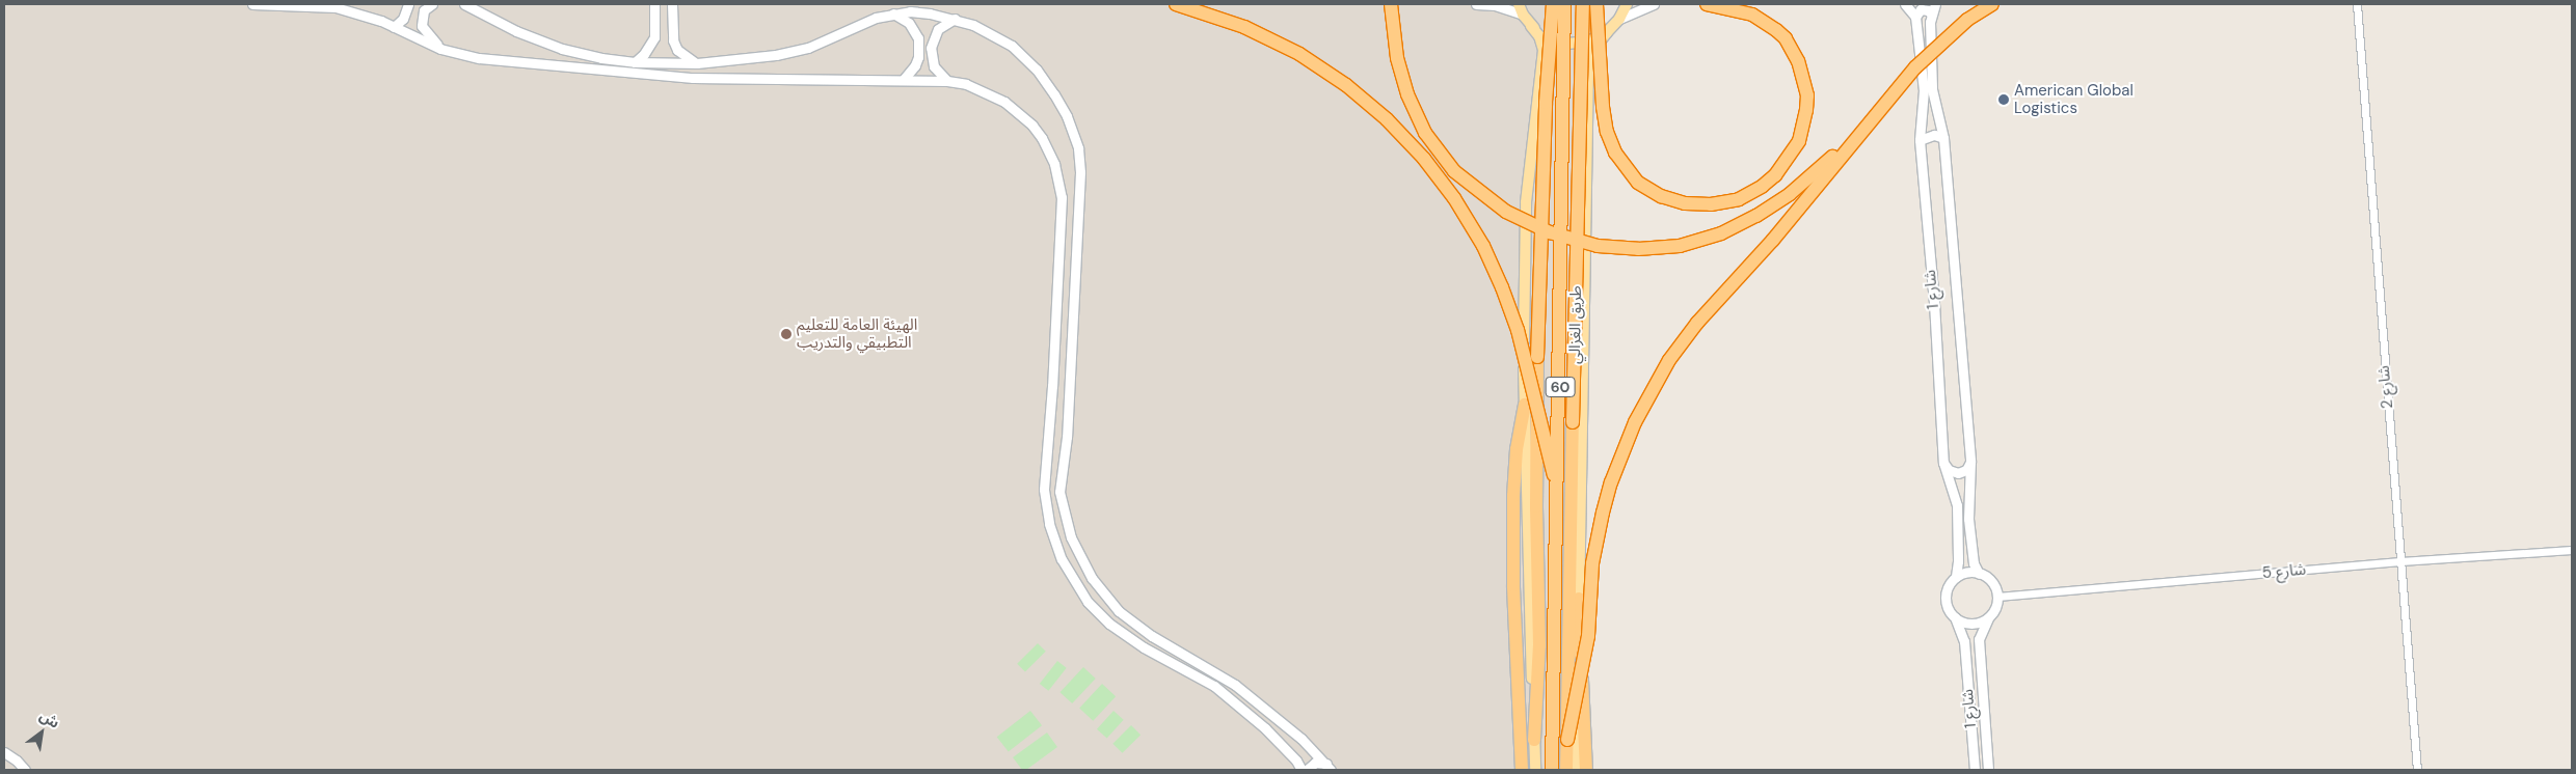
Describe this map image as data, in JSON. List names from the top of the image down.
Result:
{
  "streets": {
    "highway": ["طريق الغزالي", "60"],
    "street": ["شارع 1", "شارع 2", "شارع 5"]
  },
  "crossings": [
    ["شارع 1", "شارع 5"],
    ["شارع 2", "شارع 5"]
  ],
  "places": ["American Global Logistics", "الهيئة العامة للتعليم التطبيقي والتدريب"],
  "north": "top right"
}
